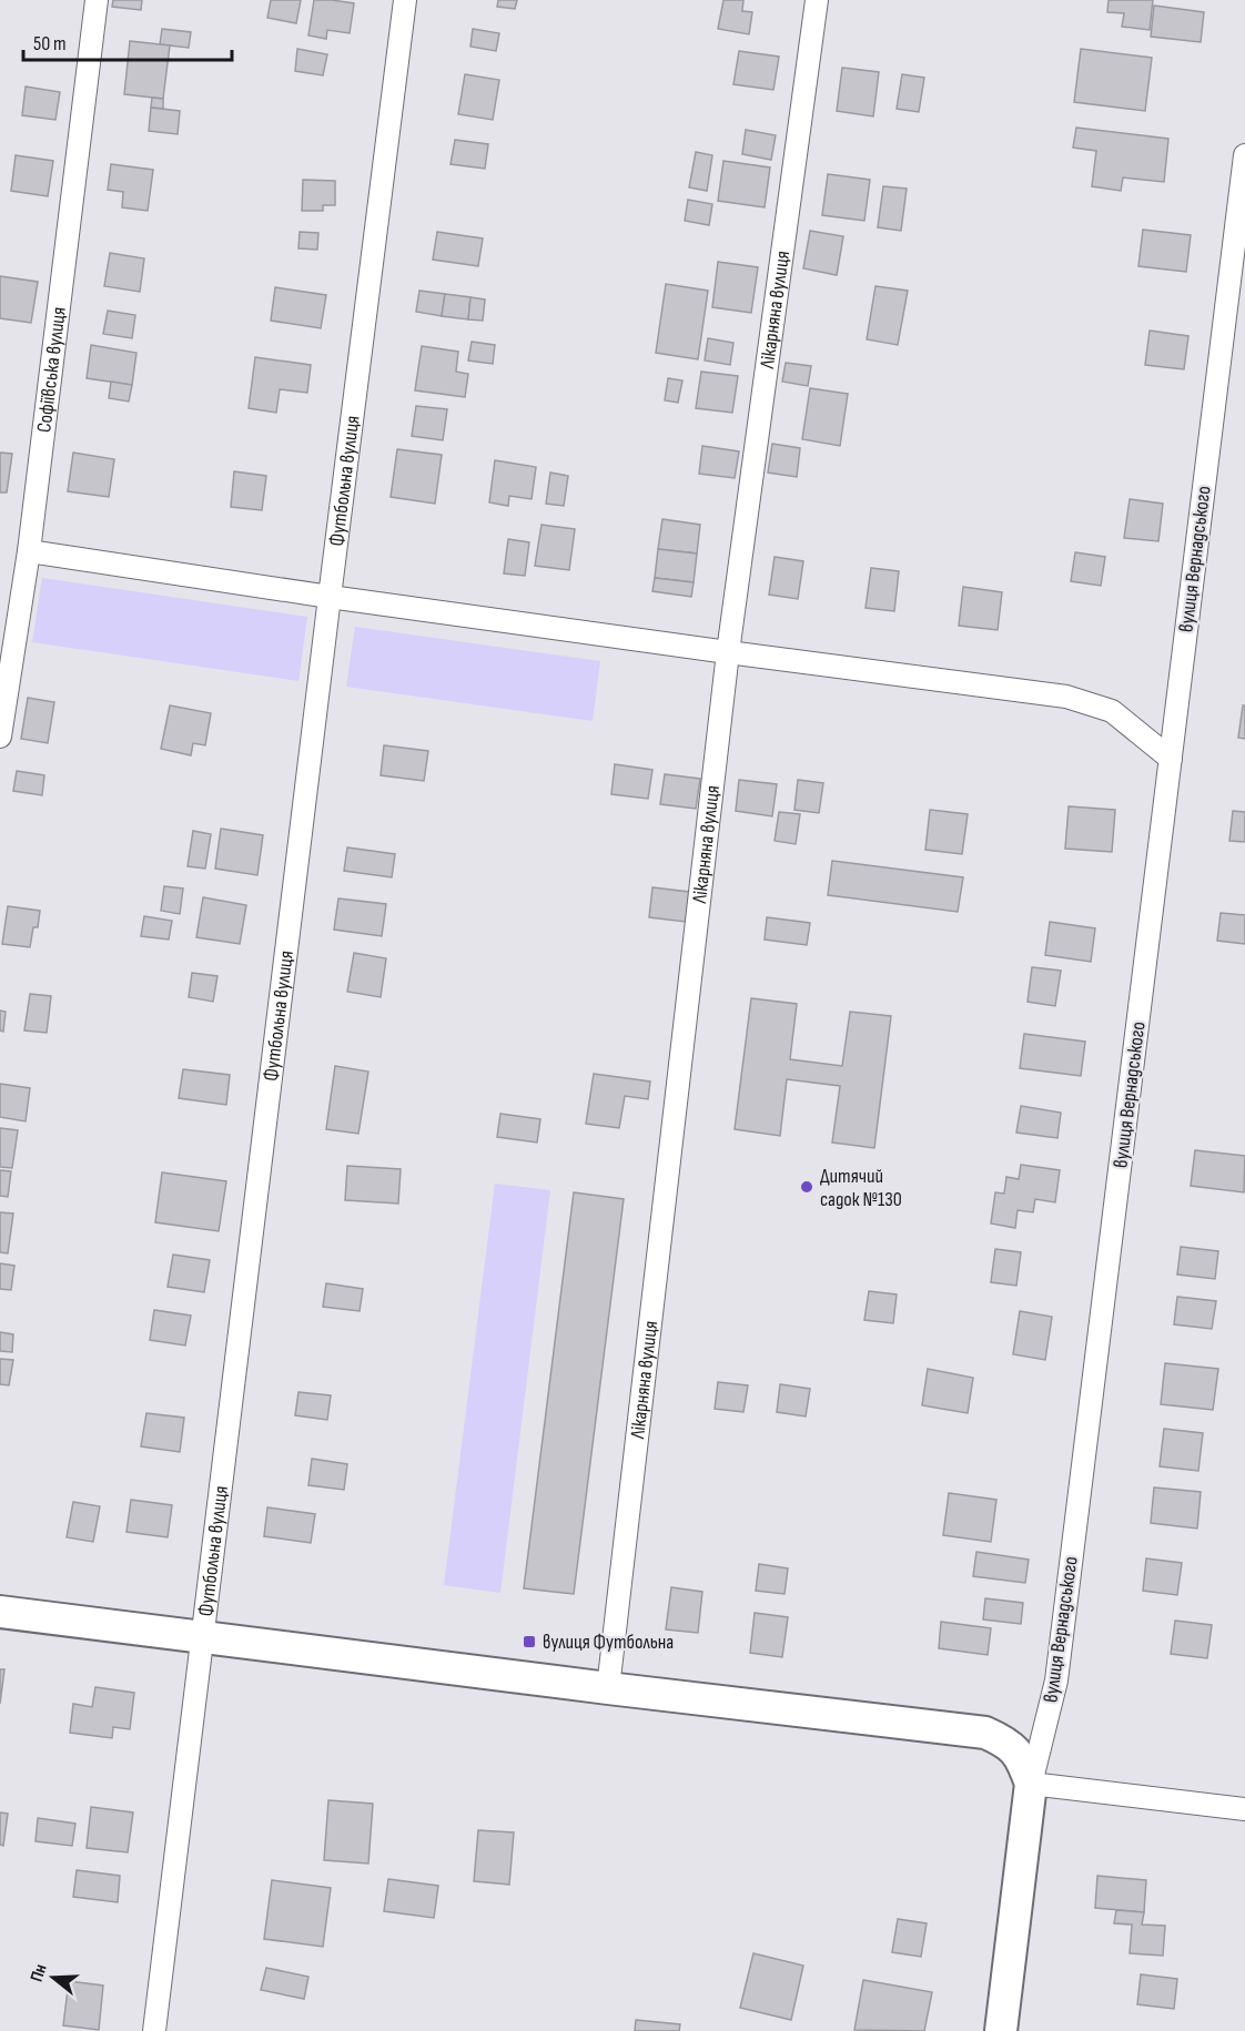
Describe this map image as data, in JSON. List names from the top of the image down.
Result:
{
  "streets": {
    "street": [
      "Лікарняна вулиця",
      "Софіївська вулиця",
      "Футбольна вулиця",
      "вулиця Вернадського"
    ]
  },
  "places": {
    "other": ["Дитячий садок №130"],
    "transit": ["вулиця Футбольна"]
  },
  "scale_bar": "50 m",
  "north": "left"
}
